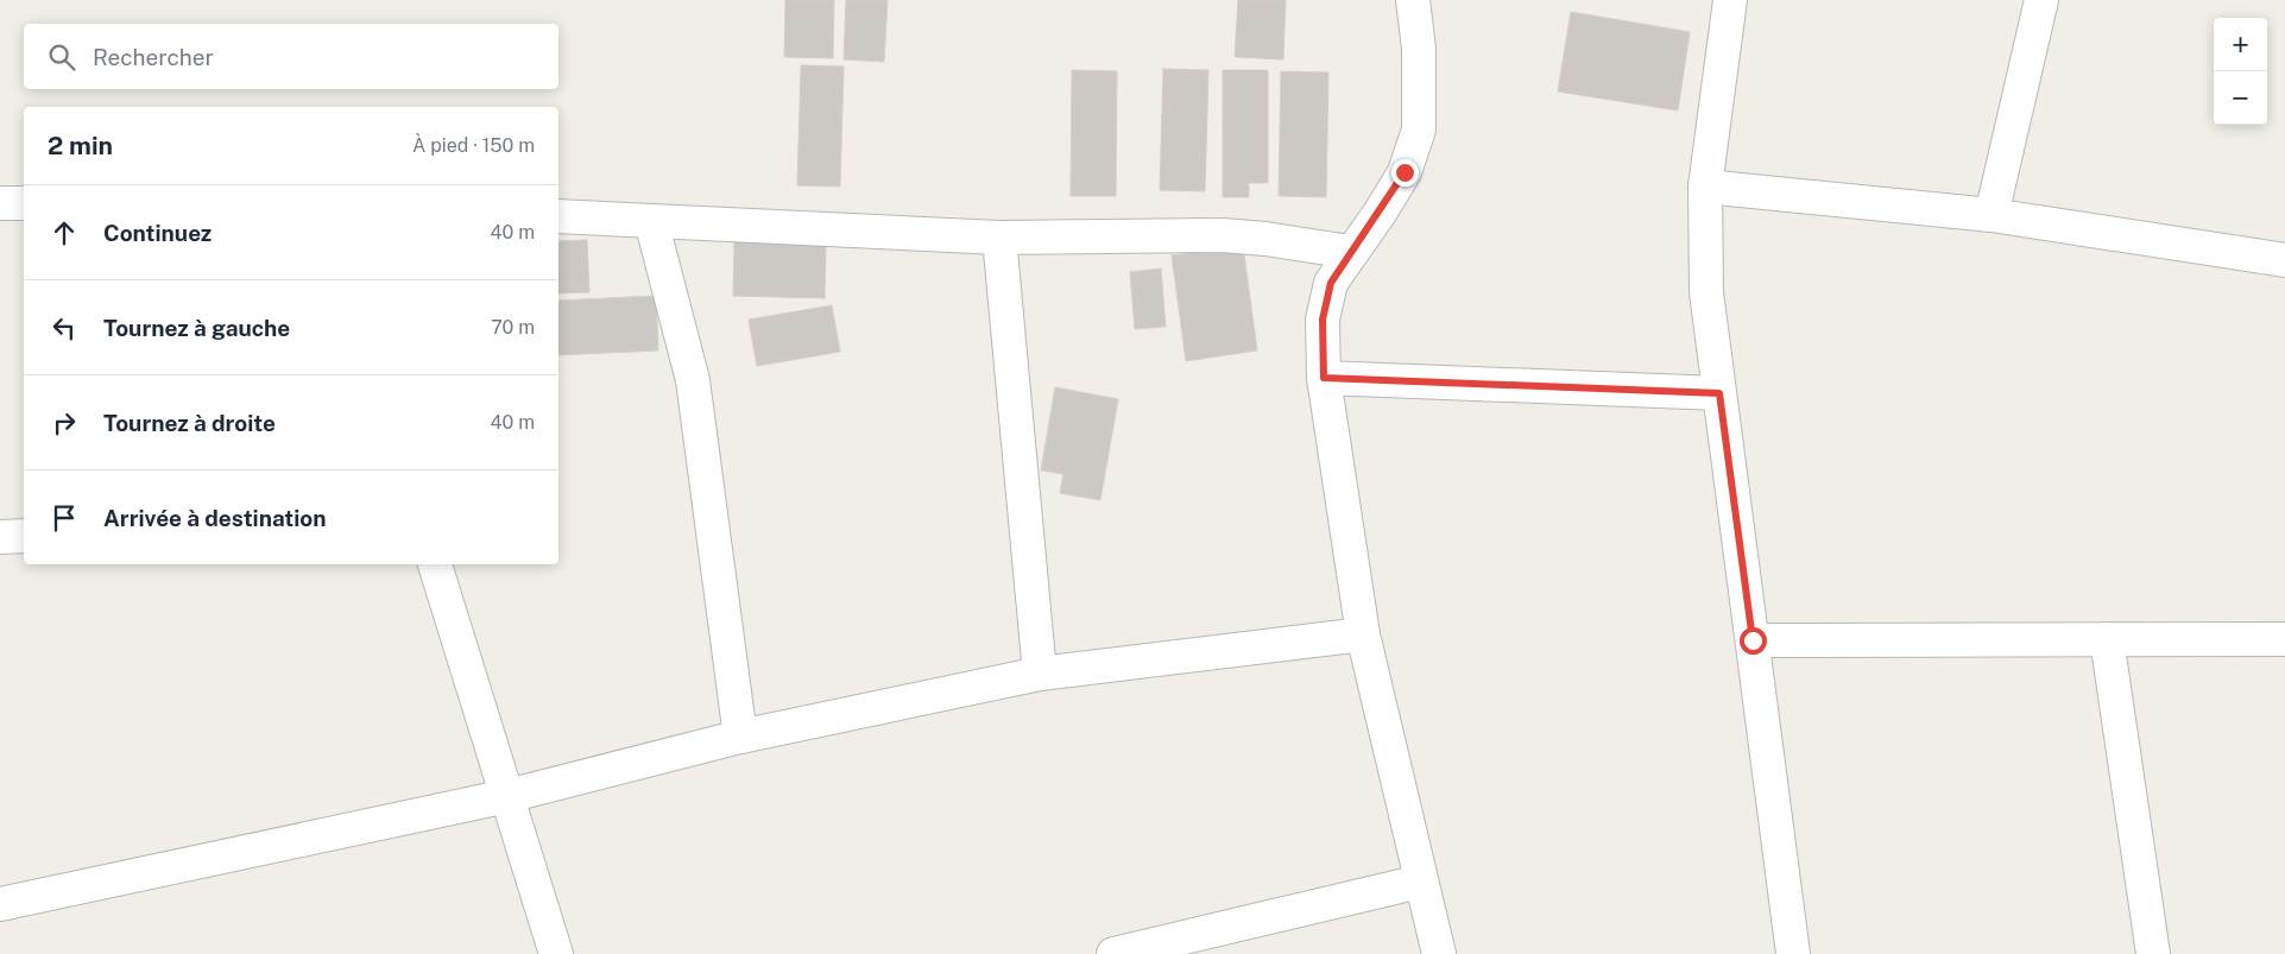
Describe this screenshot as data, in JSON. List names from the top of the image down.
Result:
{
  "page": {
    "map_buttons": ["+", "−"],
    "search": "Rechercher",
    "heading": ["2 min", "À pied · 150 m"],
    "list": [
      ["Continuez", "40 m"],
      ["Tournez à gauche", "70 m"],
      ["Tournez à droite", "40 m"],
      "Arrivée à destination"
    ]
  }
}
